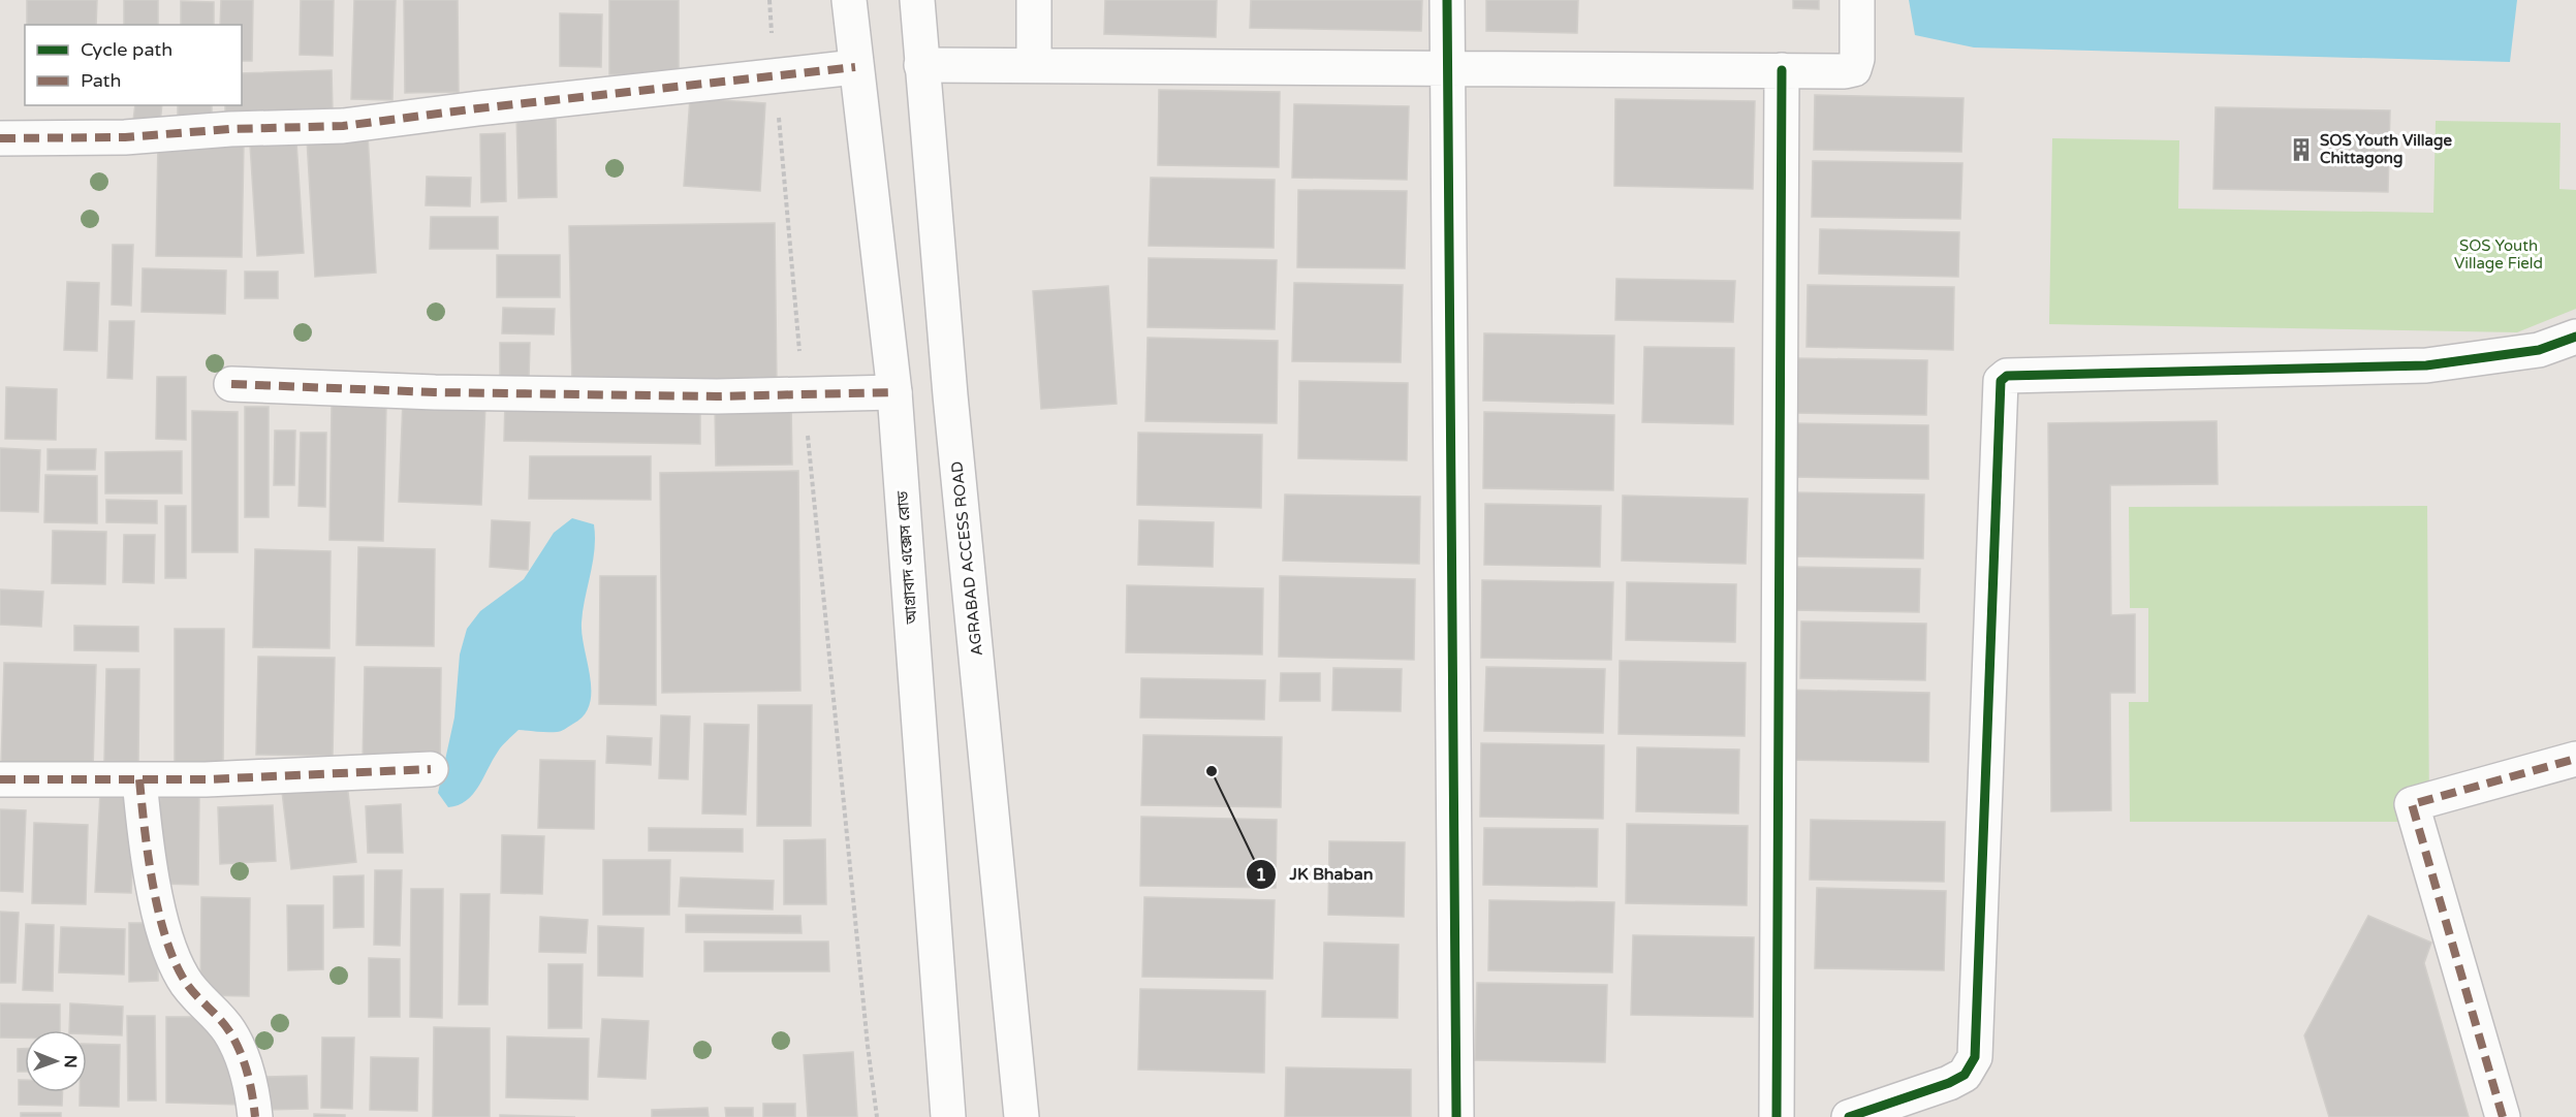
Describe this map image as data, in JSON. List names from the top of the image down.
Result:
{
  "streets": {
    "street": ["আগ্রাবাদ এক্সেস রোড", "AGRABAD ACCESS ROAD"]
  },
  "parks": ["SOS Youth Village Field"],
  "places": {
    "building": ["SOS Youth Village Chittagong"],
    "other": ["JK Bhaban"]
  },
  "legend": ["Cycle path", "Path"],
  "north": "right"
}
